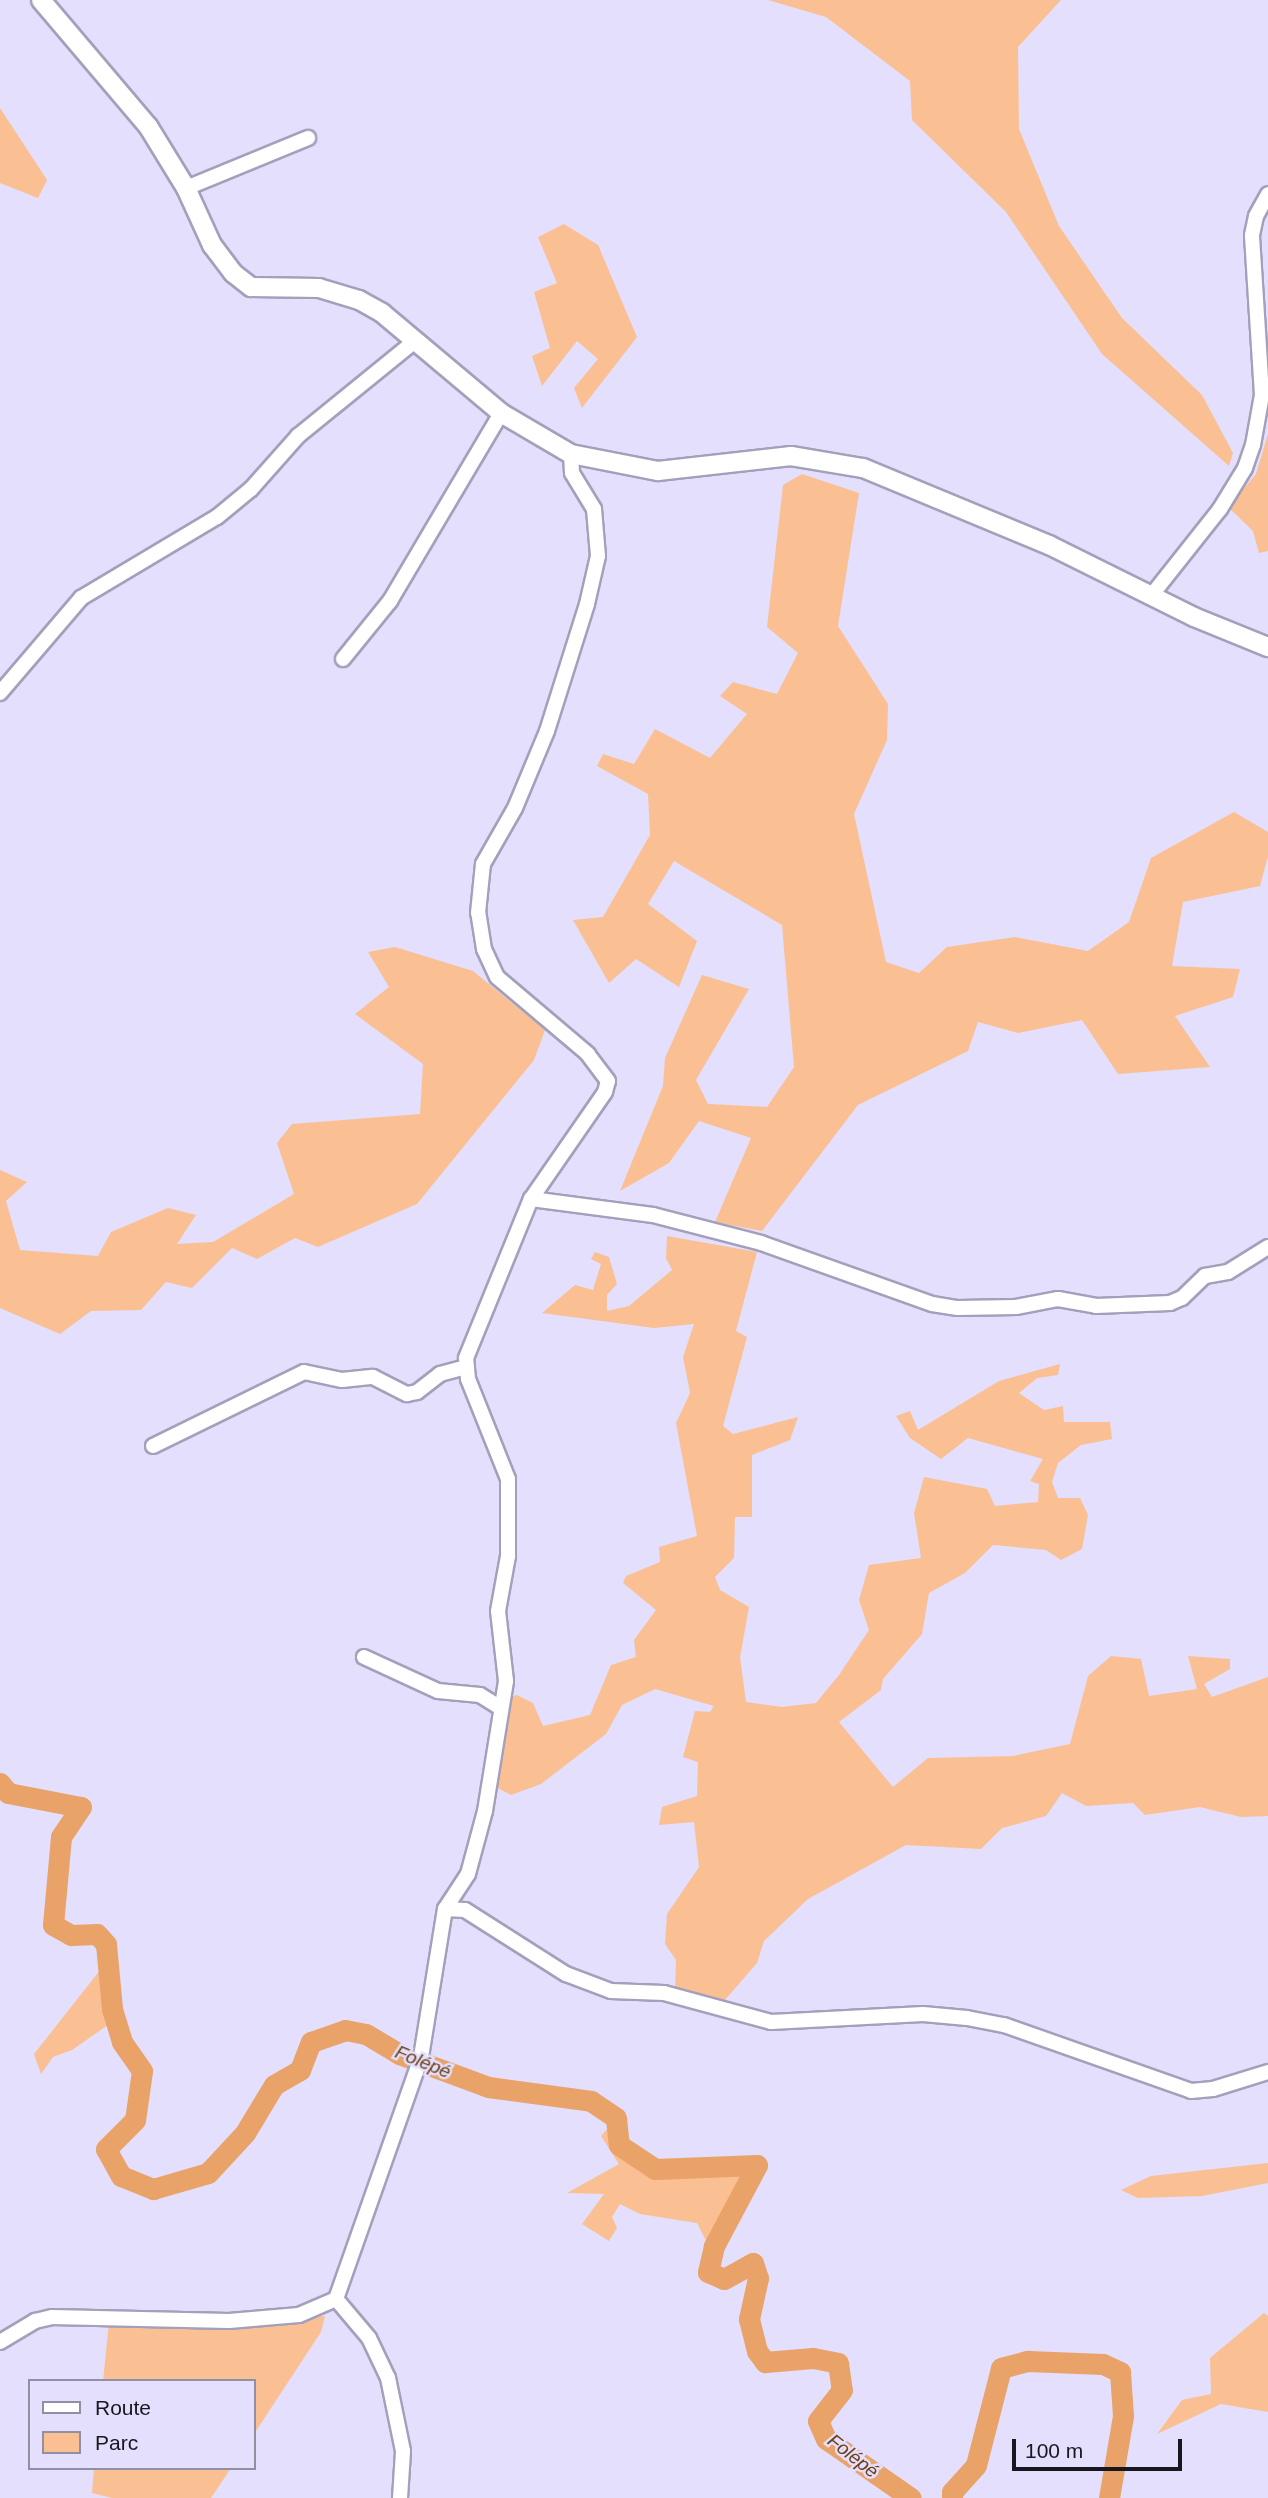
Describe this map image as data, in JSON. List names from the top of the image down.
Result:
{
  "water": ["Folépé"],
  "legend": ["Route", "Parc"],
  "scale_bar": "100 m"
}
